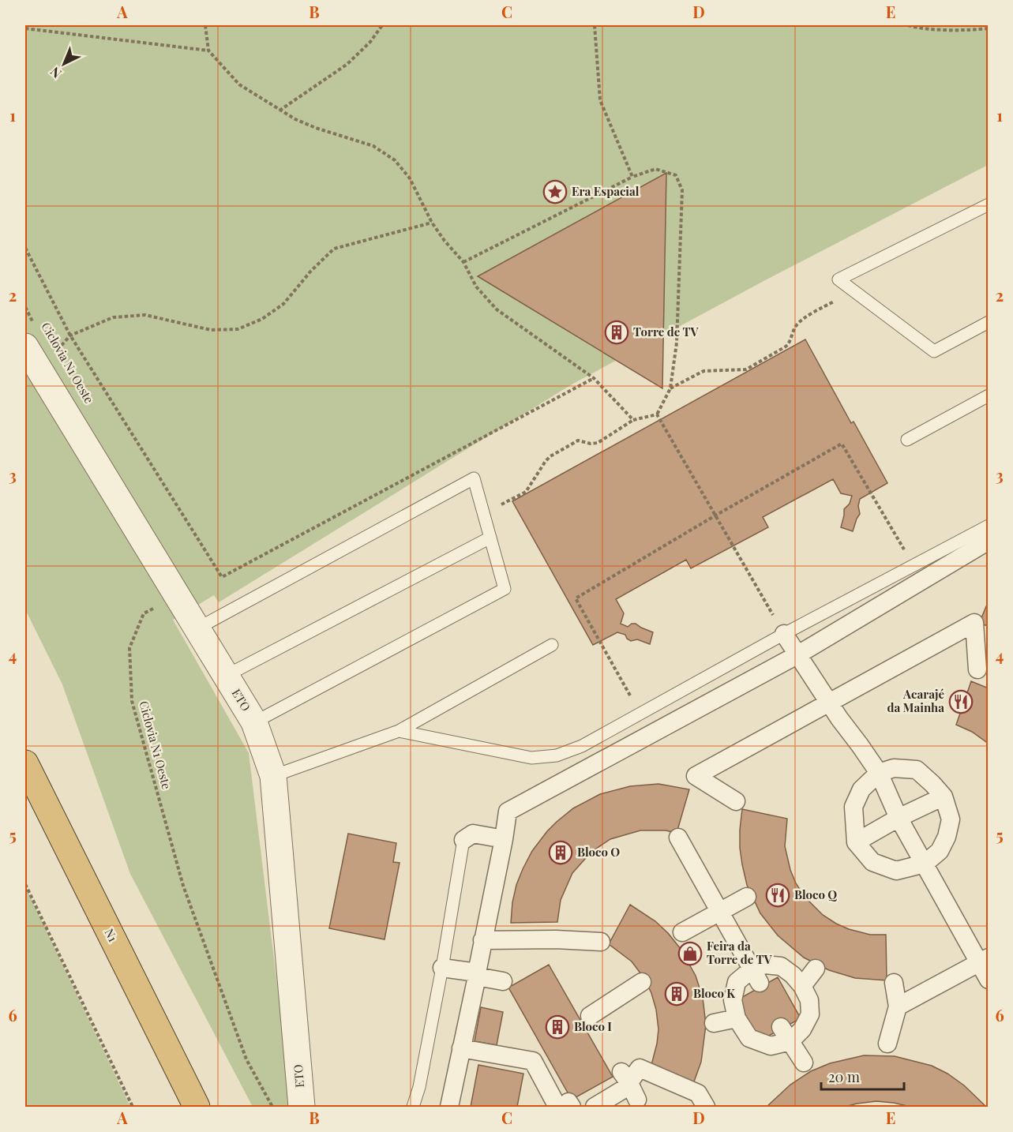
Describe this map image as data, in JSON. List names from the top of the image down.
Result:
{
  "streets": {
    "highway": ["N1"],
    "street": ["ETO"],
    "path": ["Ciclovia N1 Oeste"]
  },
  "crossings": [
    ["Ciclovia N1 Oeste", "ETO"]
  ],
  "places": {
    "place": ["Era Espacial"],
    "building": [
      "Torre de TV",
      "Bloco O",
      "Bloco K",
      "Bloco I"
    ],
    "restaurant": ["Acarajé da Mainha", "Bloco Q"],
    "shop": ["Feira da Torre de TV"]
  },
  "scale_bar": "20 m",
  "north": "bottom left",
  "grid": {
    "columns": [
      "A",
      "B",
      "C",
      "D",
      "E"
    ],
    "rows": [
      "1",
      "2",
      "3",
      "4",
      "5",
      "6"
    ]
  }
}
